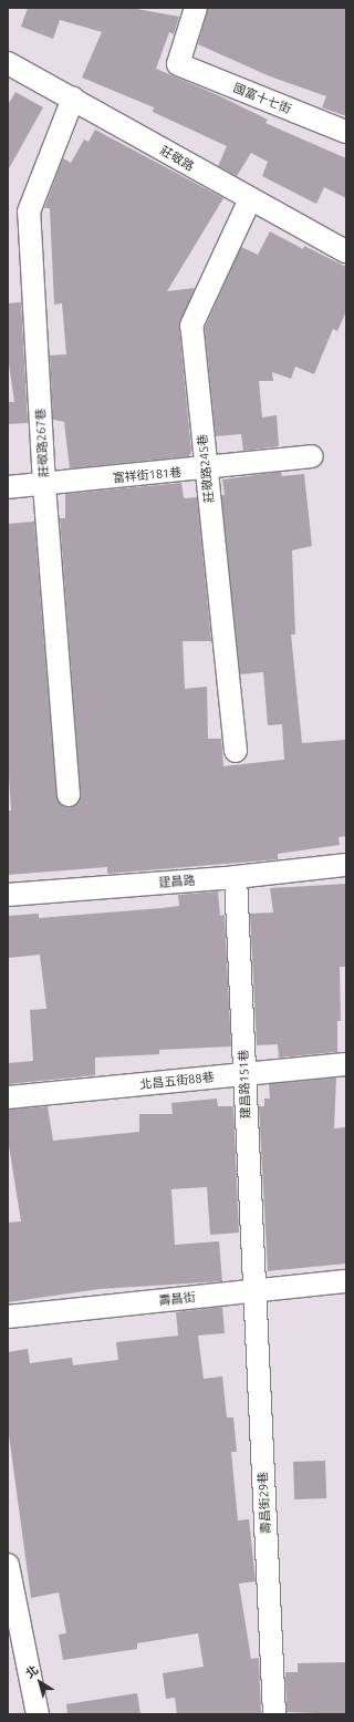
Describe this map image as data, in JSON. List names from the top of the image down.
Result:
{
  "streets": {
    "street": [
      "國富十七街",
      "莊敬路",
      "莊敬路267巷",
      "莊敬路245巷",
      "富祥街181巷",
      "建昌路",
      "北昌五街88巷",
      "建昌路151巷",
      "壽昌街",
      "壽昌街29巷"
    ]
  },
  "crossings": [
    ["莊敬路", "莊敬路267巷"],
    ["莊敬路", "莊敬路245巷"],
    ["莊敬路267巷", "富祥街181巷"],
    ["莊敬路245巷", "富祥街181巷"],
    ["建昌路", "建昌路151巷"],
    ["北昌五街88巷", "建昌路151巷"],
    ["建昌路151巷", "壽昌街"],
    ["建昌路151巷", "壽昌街29巷"],
    ["壽昌街", "壽昌街29巷"]
  ],
  "north": "top left"
}
